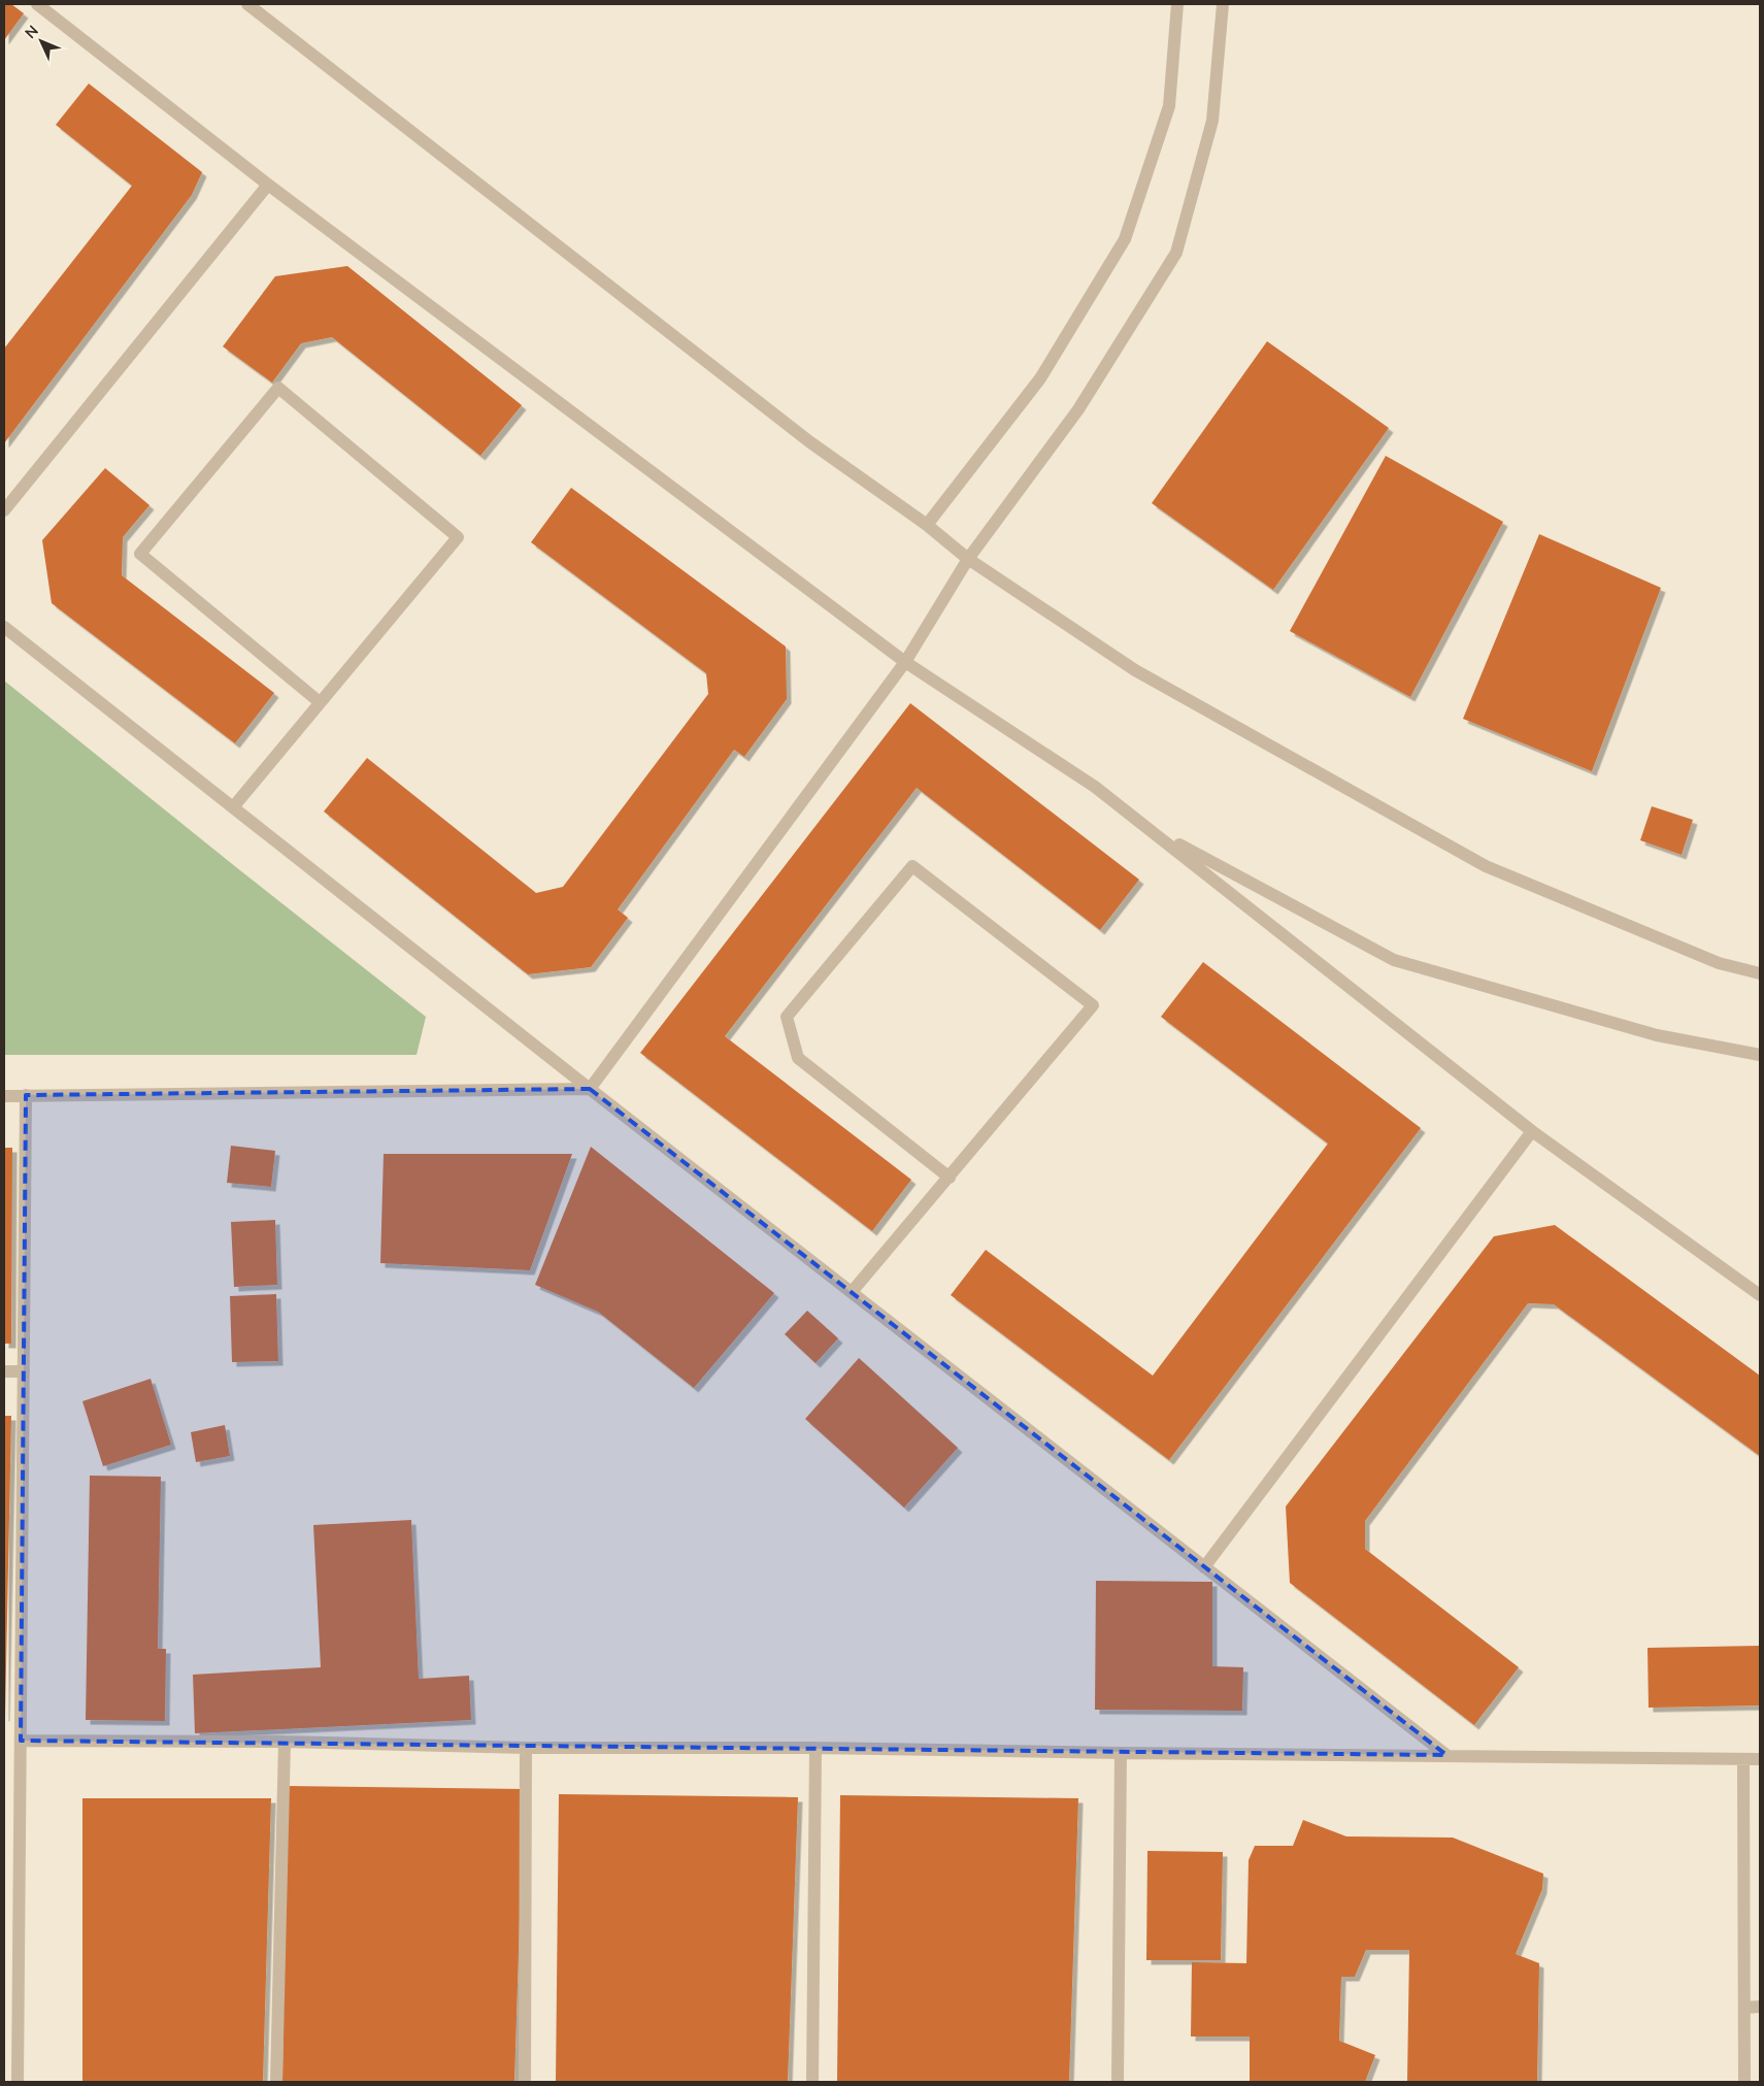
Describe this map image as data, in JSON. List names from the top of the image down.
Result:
{
  "north": "top left"
}
